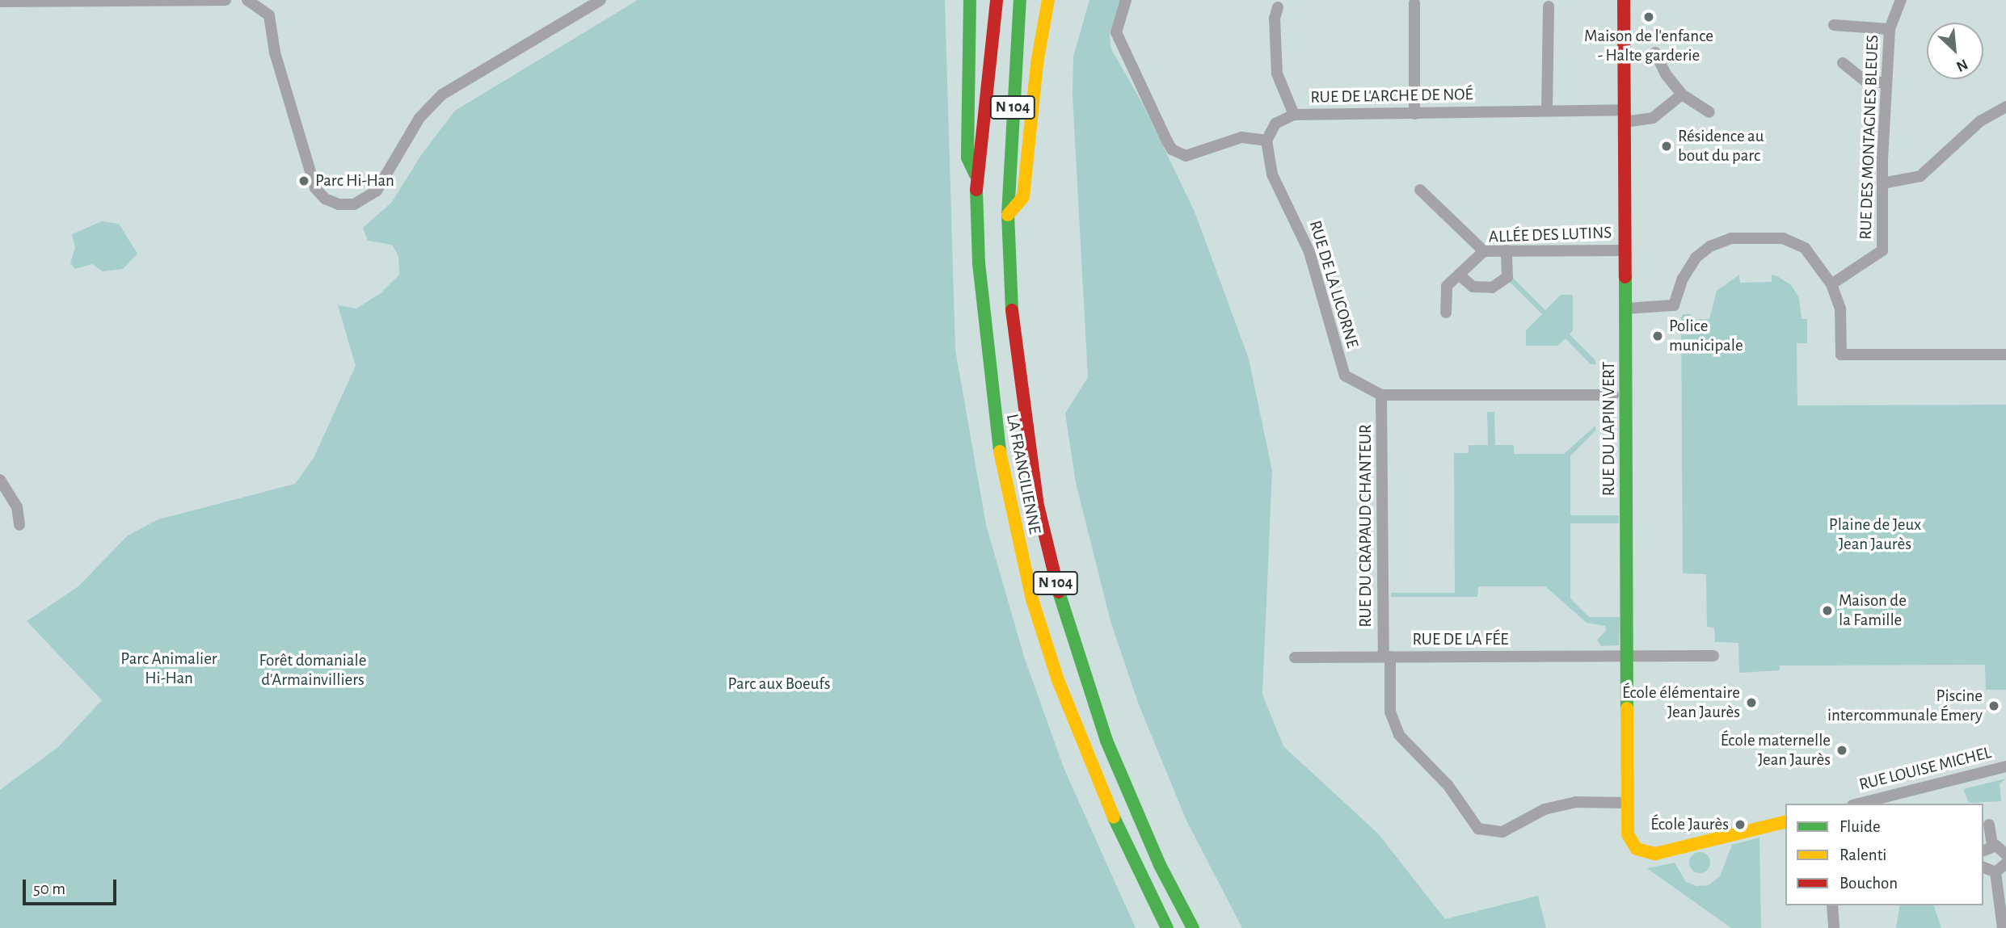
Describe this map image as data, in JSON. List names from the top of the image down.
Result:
{
  "streets": {
    "main road": ["N 104", "RUE DU LAPIN VERT", "LA FRANCILIENNE"],
    "street": [
      "RUE DE L'ARCHE DE NOÉ",
      "RUE DES MONTAGNES BLEUES",
      "ALLÉE DES LUTINS",
      "RUE DE LA LICORNE",
      "RUE DU CRAPAUD CHANTEUR",
      "RUE DE LA FÉE",
      "RUE LOUISE MICHEL"
    ]
  },
  "crossings": [
    ["RUE DE L'ARCHE DE NOÉ", "RUE DE LA LICORNE"],
    ["RUE DE L'ARCHE DE NOÉ", "RUE DU LAPIN VERT"],
    ["ALLÉE DES LUTINS", "RUE DU LAPIN VERT"],
    ["RUE DE LA LICORNE", "RUE DU CRAPAUD CHANTEUR"],
    ["RUE DU LAPIN VERT", "RUE DU CRAPAUD CHANTEUR"],
    ["RUE DU LAPIN VERT", "RUE DE LA FÉE"],
    ["RUE DU CRAPAUD CHANTEUR", "RUE DE LA FÉE"]
  ],
  "parks": [
    "Plaine de Jeux Jean Jaurès",
    "Parc Animalier Hi-Han",
    "Forêt domaniale d'Armainvilliers",
    "Parc aux Boeufs"
  ],
  "places": [
    "Maison de l'enfance - Halte garderie",
    "Résidence au bout du parc",
    "Parc Hi-Han",
    "Police municipale",
    "Maison de la Famille",
    "École élémentaire Jean Jaurès",
    "Piscine intercommunale Émery",
    "École maternelle Jean Jaurès",
    "École Jaurès"
  ],
  "legend": ["Fluide", "Ralenti", "Bouchon"],
  "scale_bar": "50 m",
  "north": "bottom right"
}
